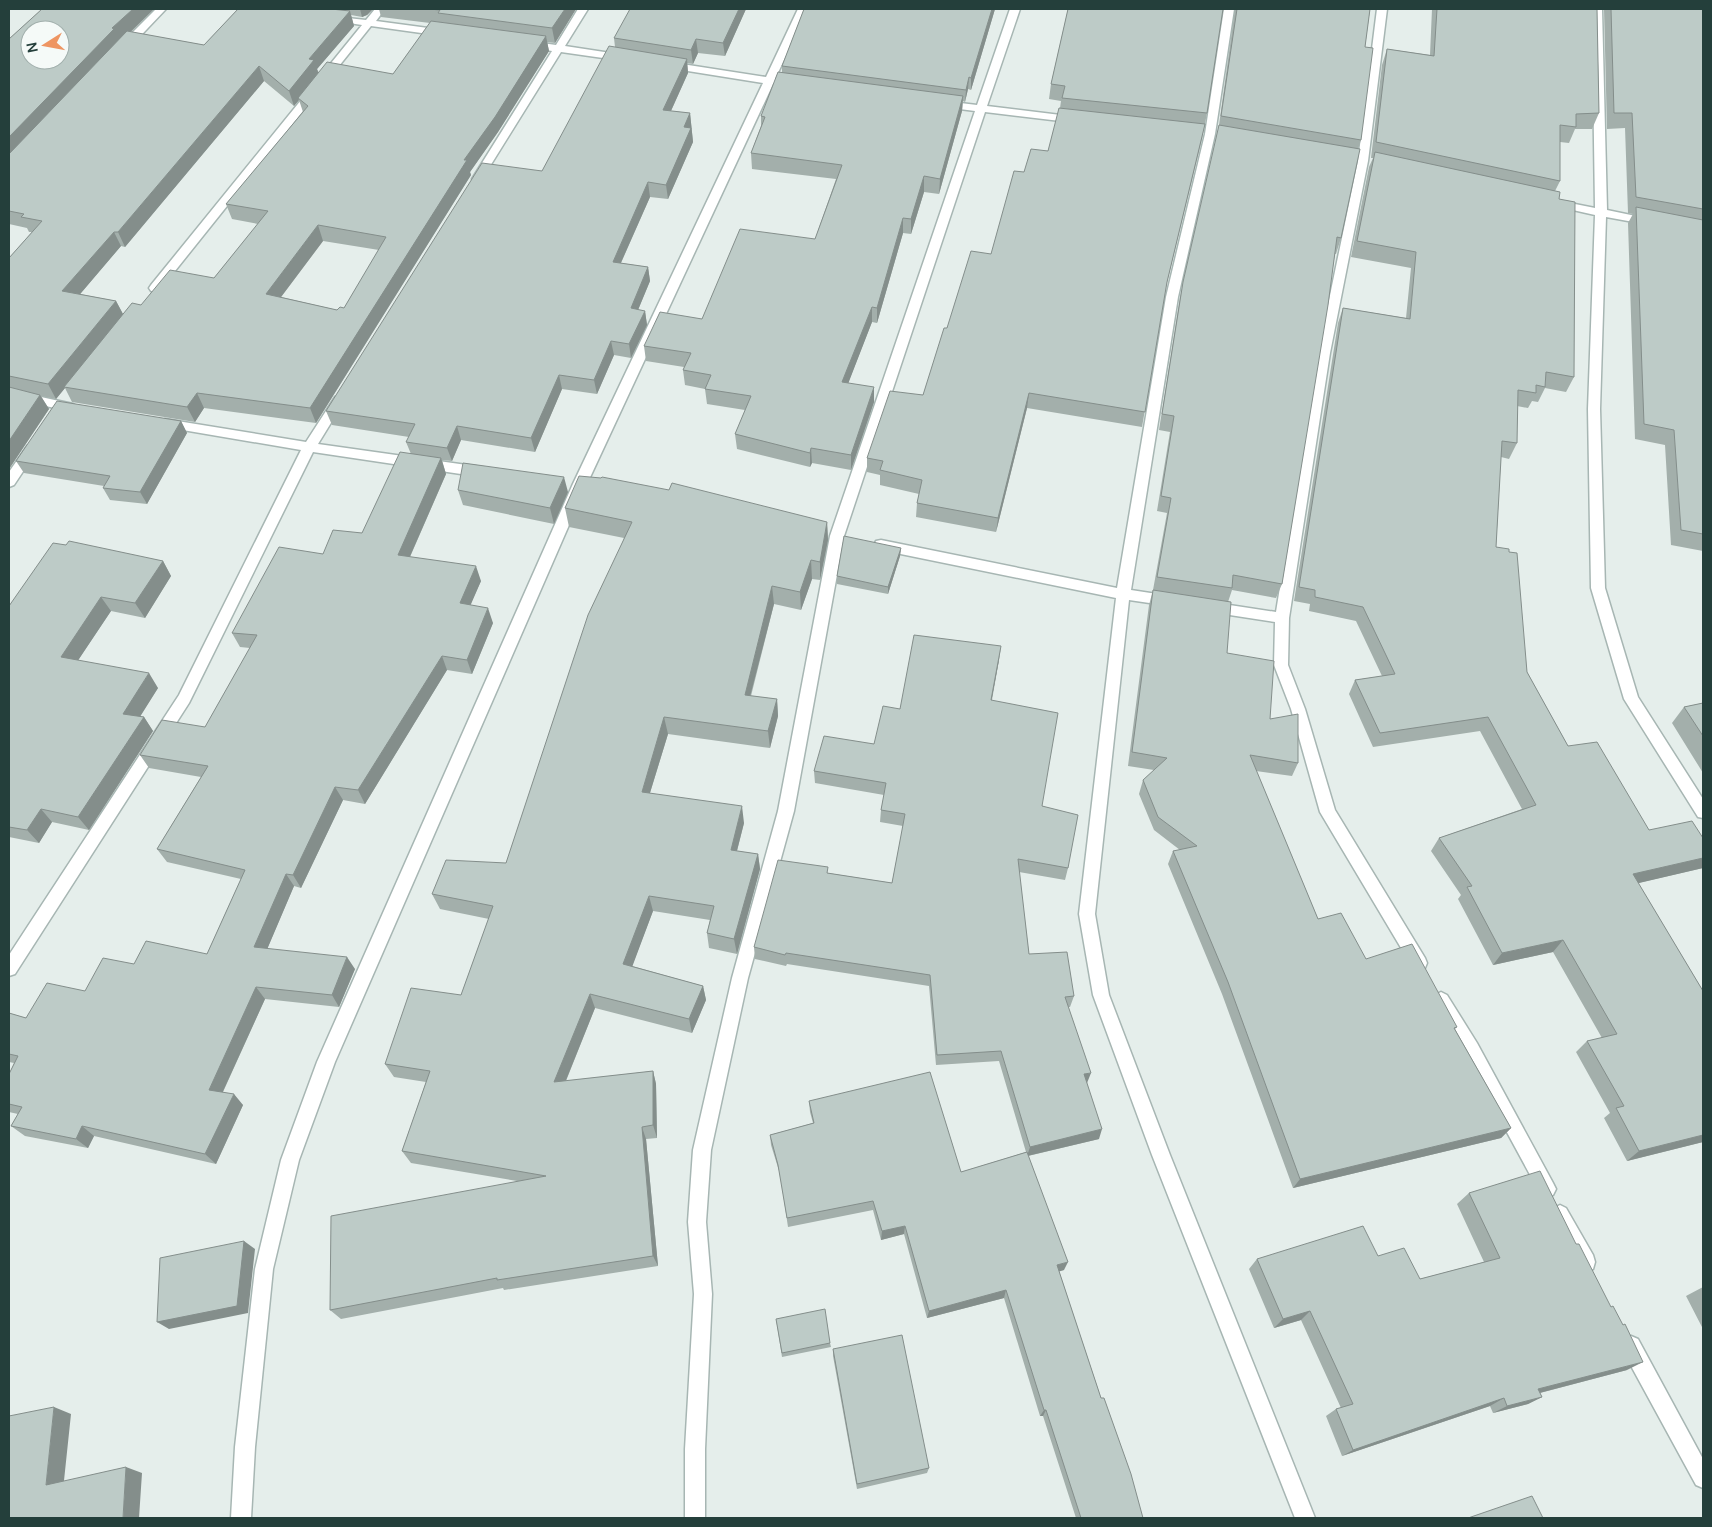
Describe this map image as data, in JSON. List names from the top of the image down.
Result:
{
  "north": "left"
}
